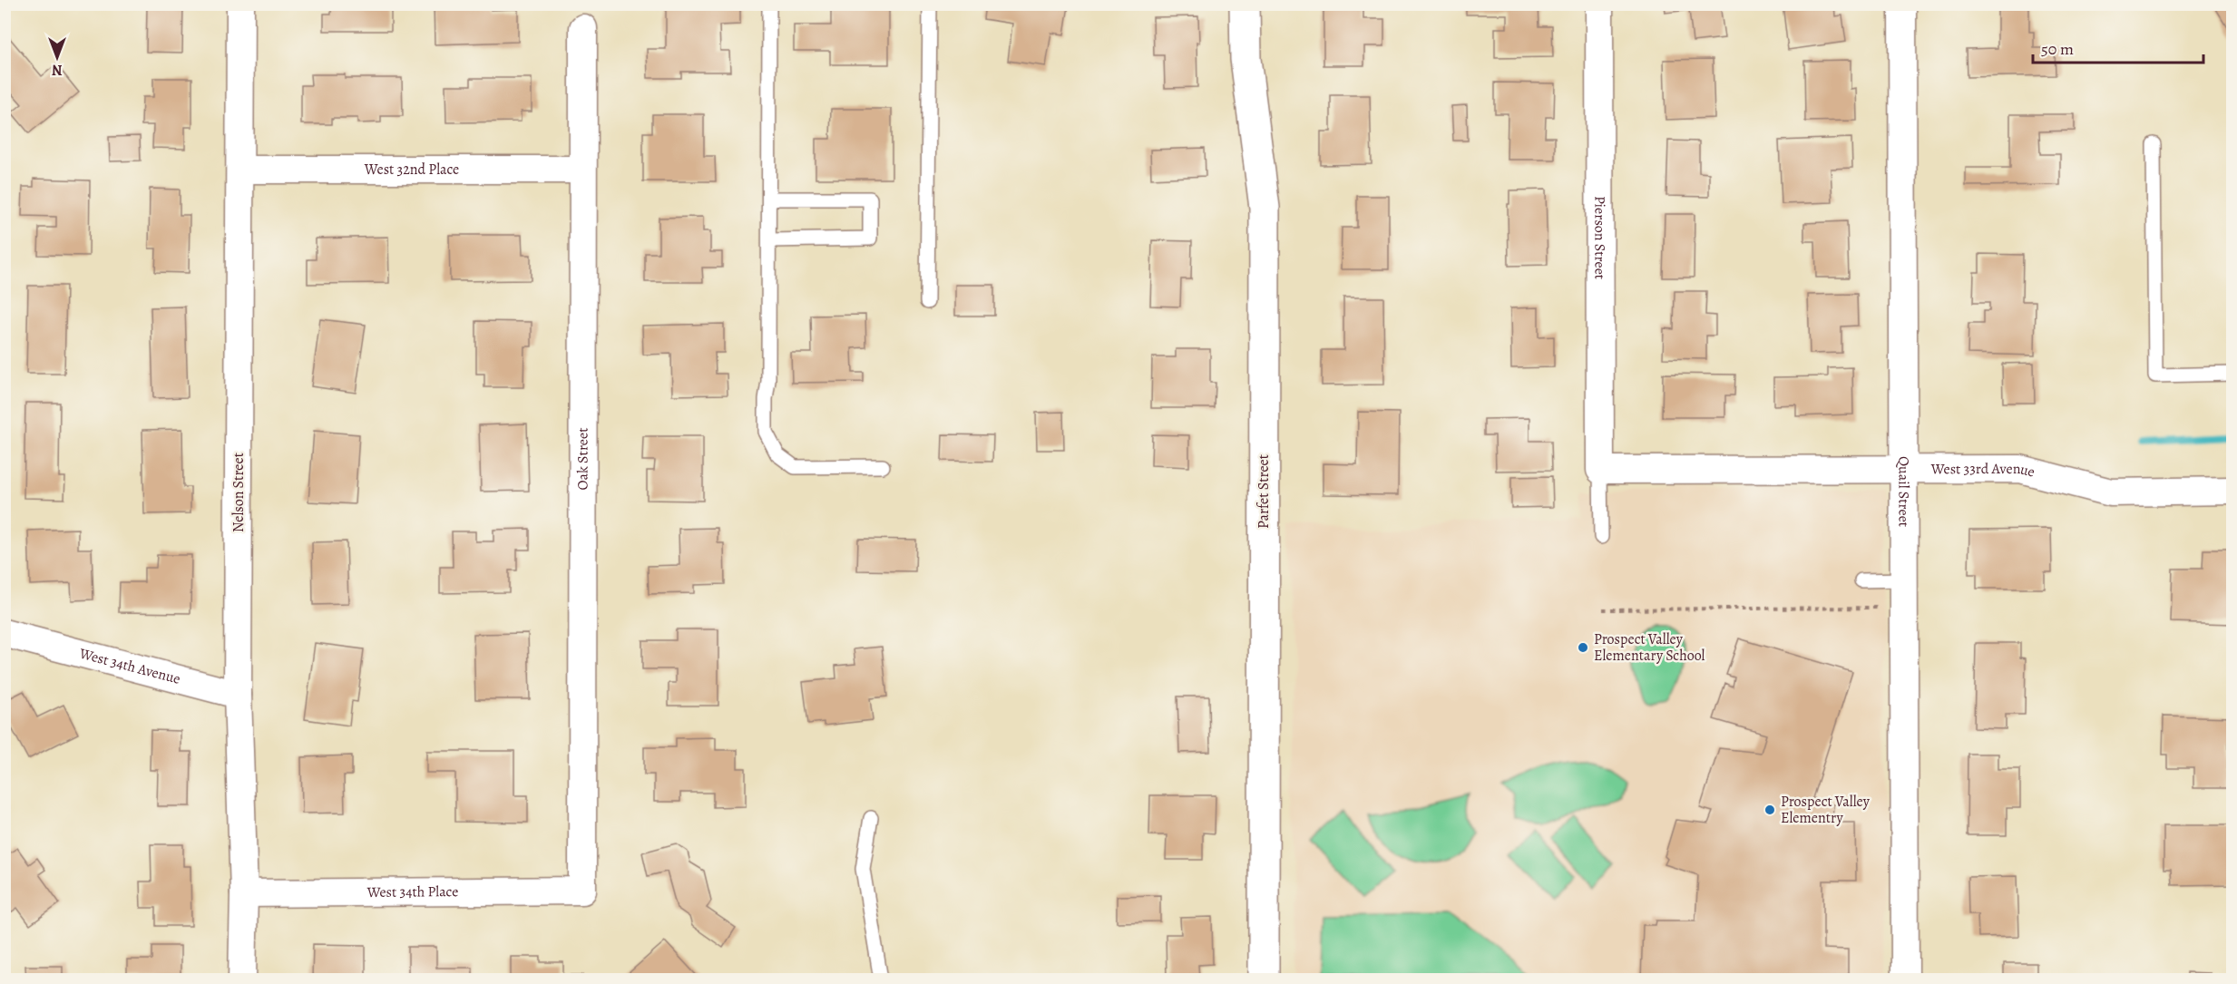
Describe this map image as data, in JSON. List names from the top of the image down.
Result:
{
  "streets": {
    "street": [
      "West 32nd Place",
      "Pierson Street",
      "Oak Street",
      "West 33rd Avenue",
      "Parfet Street",
      "Nelson Street",
      "Quail Street",
      "West 34th Avenue",
      "West 34th Place"
    ]
  },
  "crossings": [
    ["West 32nd Place", "Oak Street"],
    ["West 32nd Place", "Nelson Street"],
    ["Pierson Street", "West 33rd Avenue"],
    ["Oak Street", "West 34th Place"],
    ["West 33rd Avenue", "Quail Street"],
    ["Nelson Street", "West 34th Avenue"],
    ["Nelson Street", "West 34th Place"]
  ],
  "places": ["Prospect Valley Elementary School", "Prospect Valley Elementry"],
  "scale_bar": "50 m",
  "north": "bottom"
}
